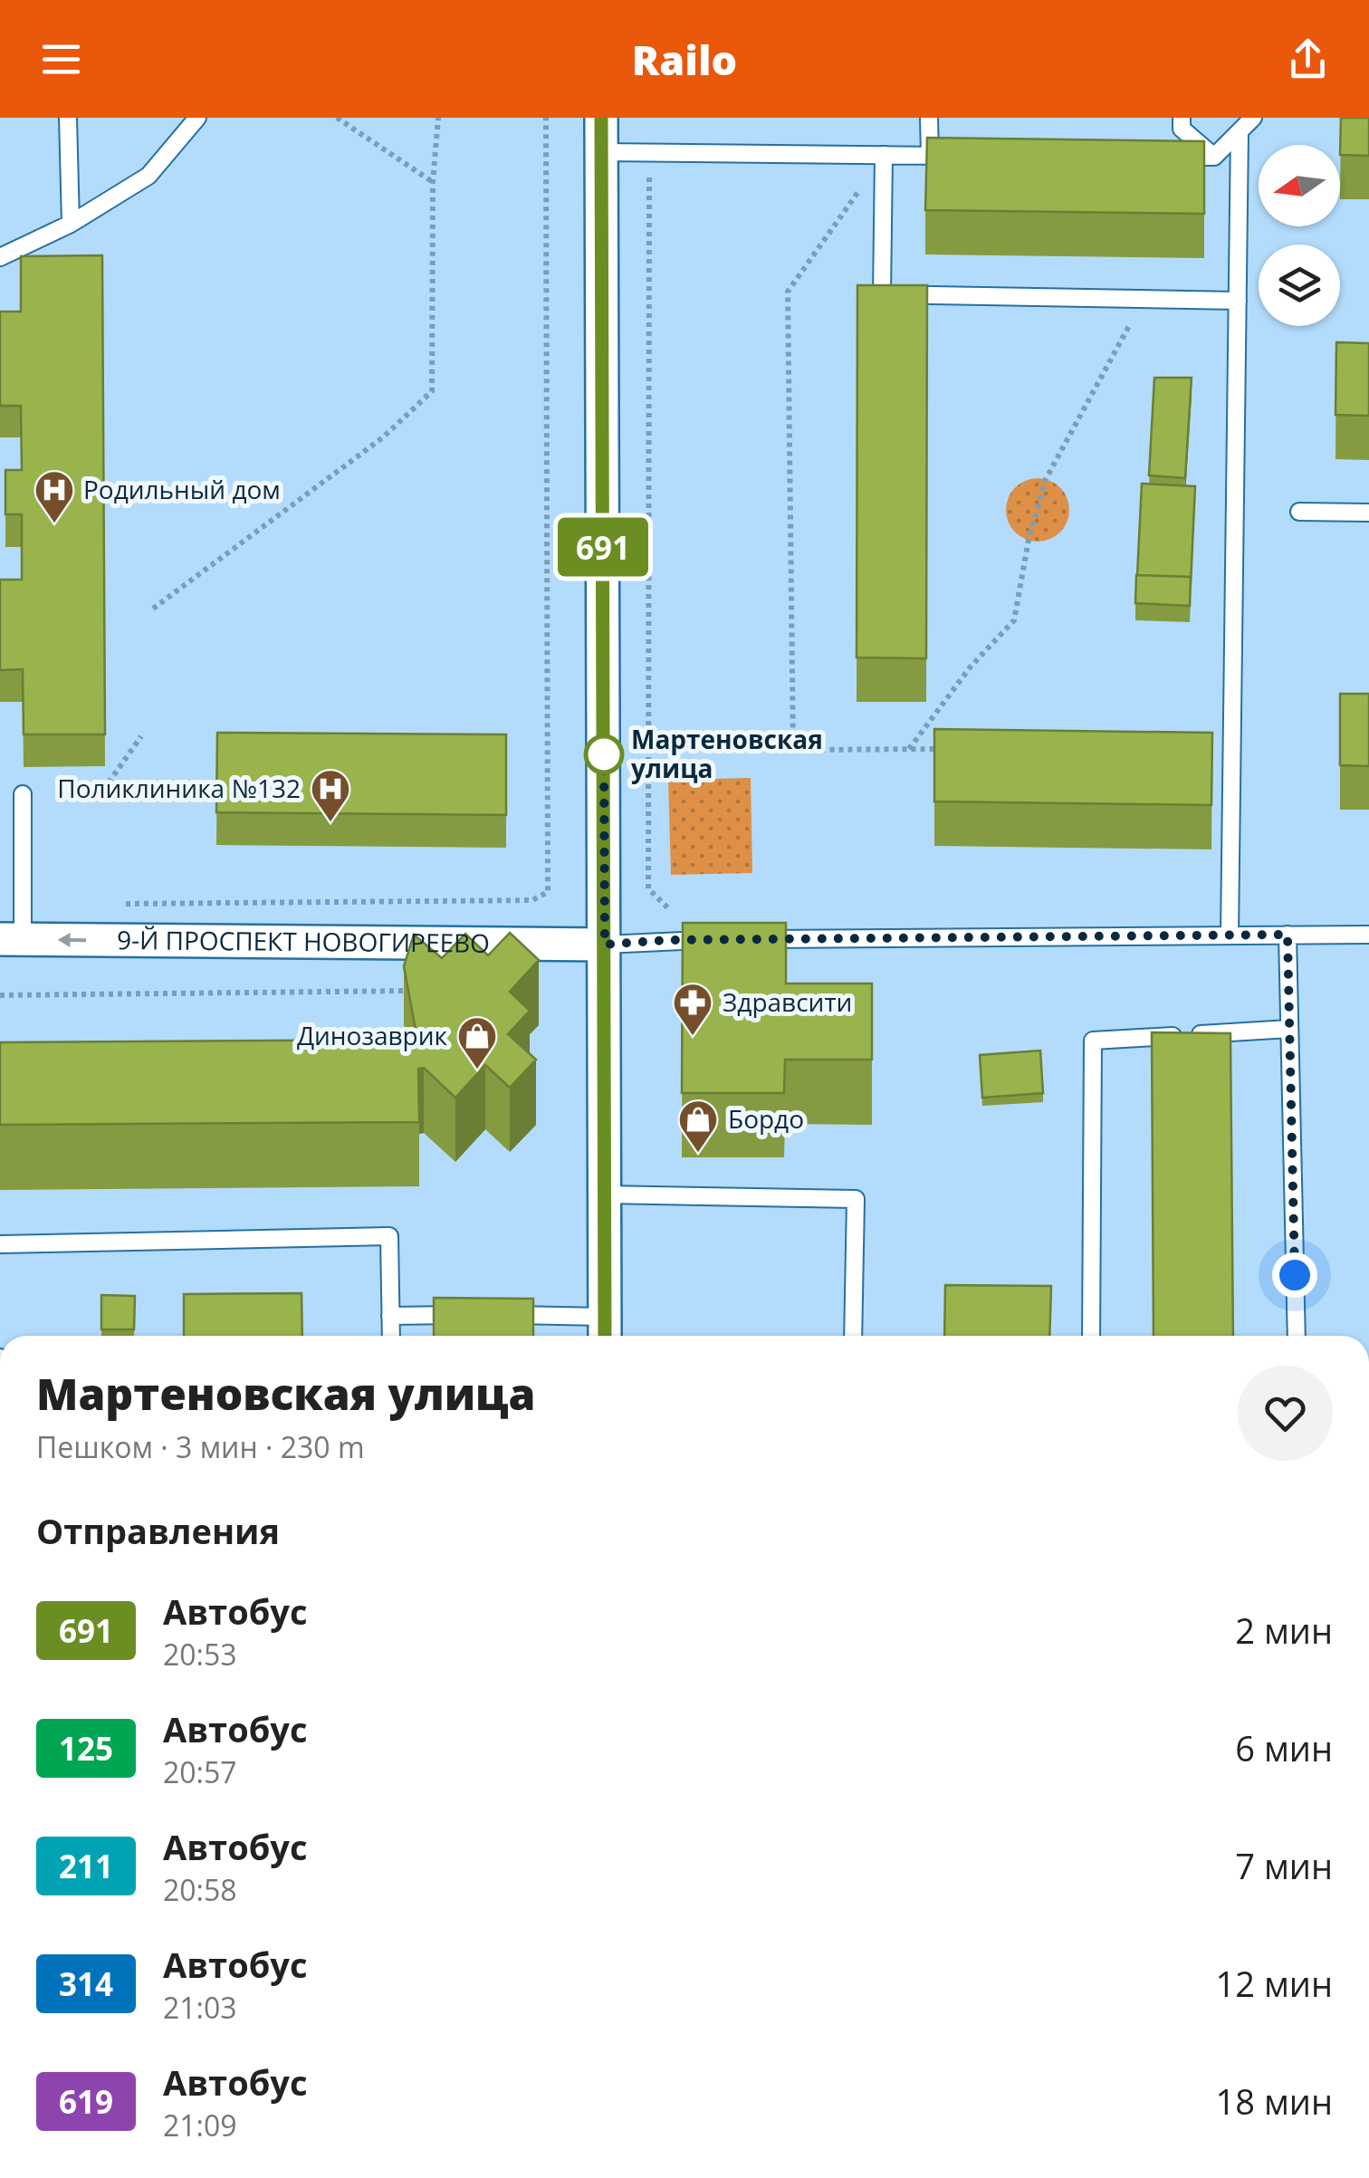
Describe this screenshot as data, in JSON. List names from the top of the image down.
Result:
{
  "streets": {
    "street": ["9-Й ПРОСПЕКТ НОВОГИРЕЕВО"]
  },
  "one_way": ["9-Й ПРОСПЕКТ НОВОГИРЕЕВО"],
  "places": {
    "hospital": ["Родильный дом", "Поликлиника №132"],
    "other": ["Мартеновская улица"],
    "pharmacy": ["Здравсити"],
    "shop": ["Динозаврик", "Бордо"]
  },
  "lines": ["bus line 691"],
  "north": "left",
  "page": {
    "header": "Railo",
    "on_map": "691",
    "heading": [
      ["Мартеновская улица", "Пешком · 3 мин · 230 m"],
      "Отправления"
    ],
    "list": [
      {
        "mark": "691",
        "name": "Автобус",
        "note": "20:53",
        "value": "2 мин"
      },
      {
        "mark": "125",
        "name": "Автобус",
        "note": "20:57",
        "value": "6 мин"
      },
      {
        "mark": "211",
        "name": "Автобус",
        "note": "20:58",
        "value": "7 мин"
      },
      {
        "mark": "314",
        "name": "Автобус",
        "note": "21:03",
        "value": "12 мин"
      },
      {
        "mark": "619",
        "name": "Автобус",
        "note": "21:09",
        "value": "18 мин"
      }
    ]
  }
}
